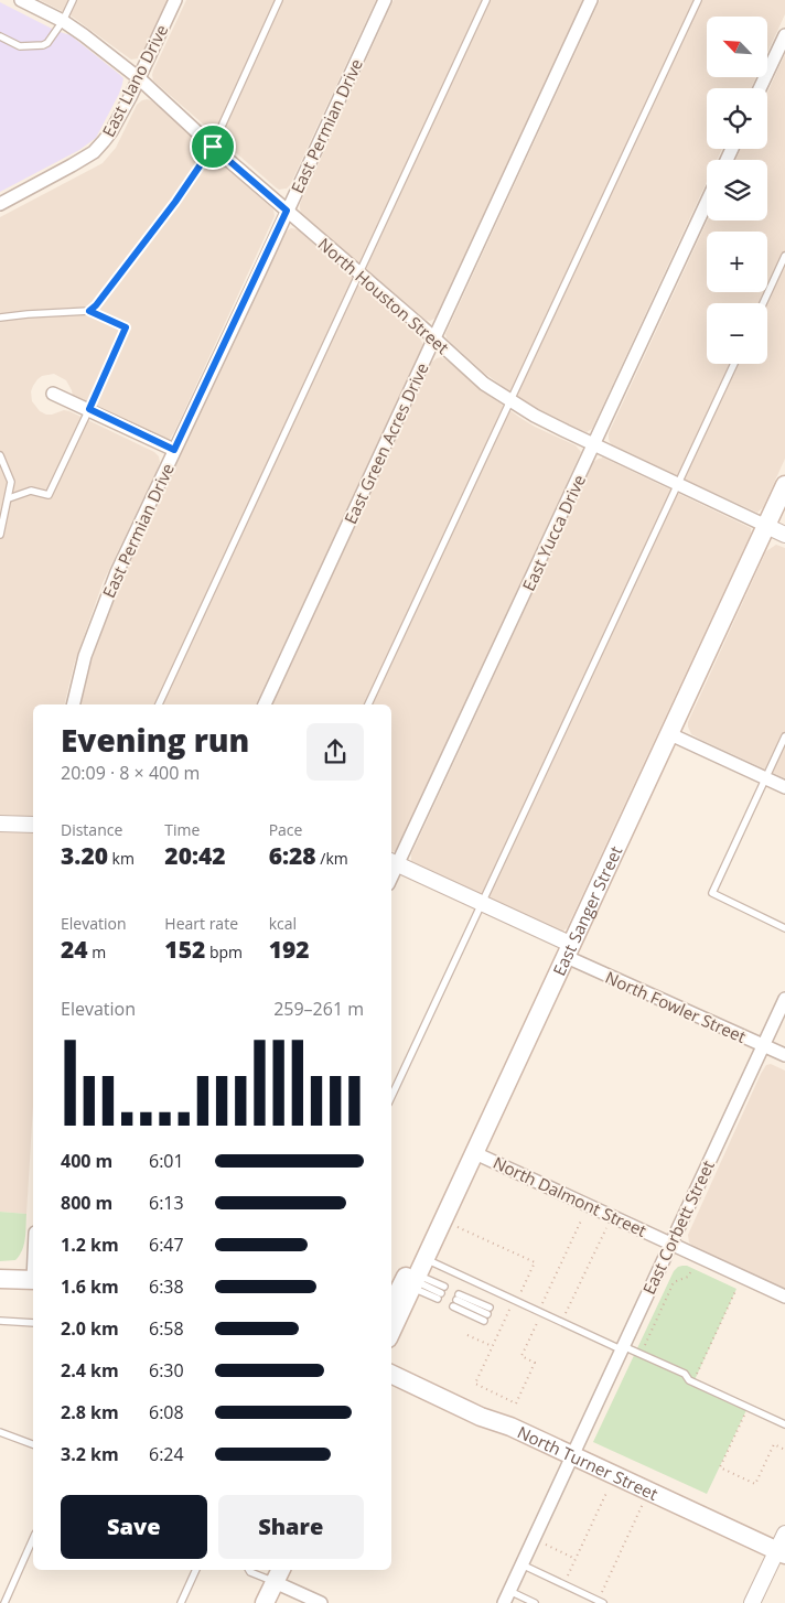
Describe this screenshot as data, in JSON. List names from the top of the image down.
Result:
{
  "streets": {
    "main road": ["East Sanger Street", "North Turner Street"],
    "street": [
      "East Llano Drive",
      "East Permian Drive",
      "North Houston Street",
      "East Green Acres Drive",
      "East Yucca Drive",
      "North Fowler Street",
      "North Dalmont Street",
      "East Corbett Street"
    ]
  },
  "crossings": [
    ["East Llano Drive", "North Houston Street"],
    ["East Permian Drive", "North Houston Street"],
    ["North Houston Street", "East Green Acres Drive"],
    ["North Houston Street", "East Yucca Drive"],
    ["North Houston Street", "East Sanger Street"],
    ["East Yucca Drive", "North Fowler Street"],
    ["East Sanger Street", "North Fowler Street"],
    ["East Sanger Street", "North Dalmont Street"],
    ["North Fowler Street", "East Corbett Street"],
    ["North Dalmont Street", "East Corbett Street"],
    ["East Corbett Street", "North Turner Street"]
  ],
  "north": "top left",
  "page": {
    "map_buttons": ["+", "−"],
    "heading": ["Evening run", "20:09 · 8 × 400 m"],
    "stats": [
      ["Distance", "3.20 km"],
      ["Time", "20:42"],
      ["Pace", "6:28 /km"],
      ["Elevation", "24 m"],
      ["Heart rate", "152 bpm"],
      ["kcal", "192"]
    ],
    "chart": ["Elevation", "259–261 m"],
    "list": [
      {
        "name": "400 m",
        "note": "6:01"
      },
      {
        "name": "800 m",
        "note": "6:13"
      },
      {
        "name": "1.2 km",
        "note": "6:47"
      },
      {
        "name": "1.6 km",
        "note": "6:38"
      },
      {
        "name": "2.0 km",
        "note": "6:58"
      },
      {
        "name": "2.4 km",
        "note": "6:30"
      },
      {
        "name": "2.8 km",
        "note": "6:08"
      },
      {
        "name": "3.2 km",
        "note": "6:24"
      }
    ],
    "buttons": ["Save", "Share"]
  }
}
